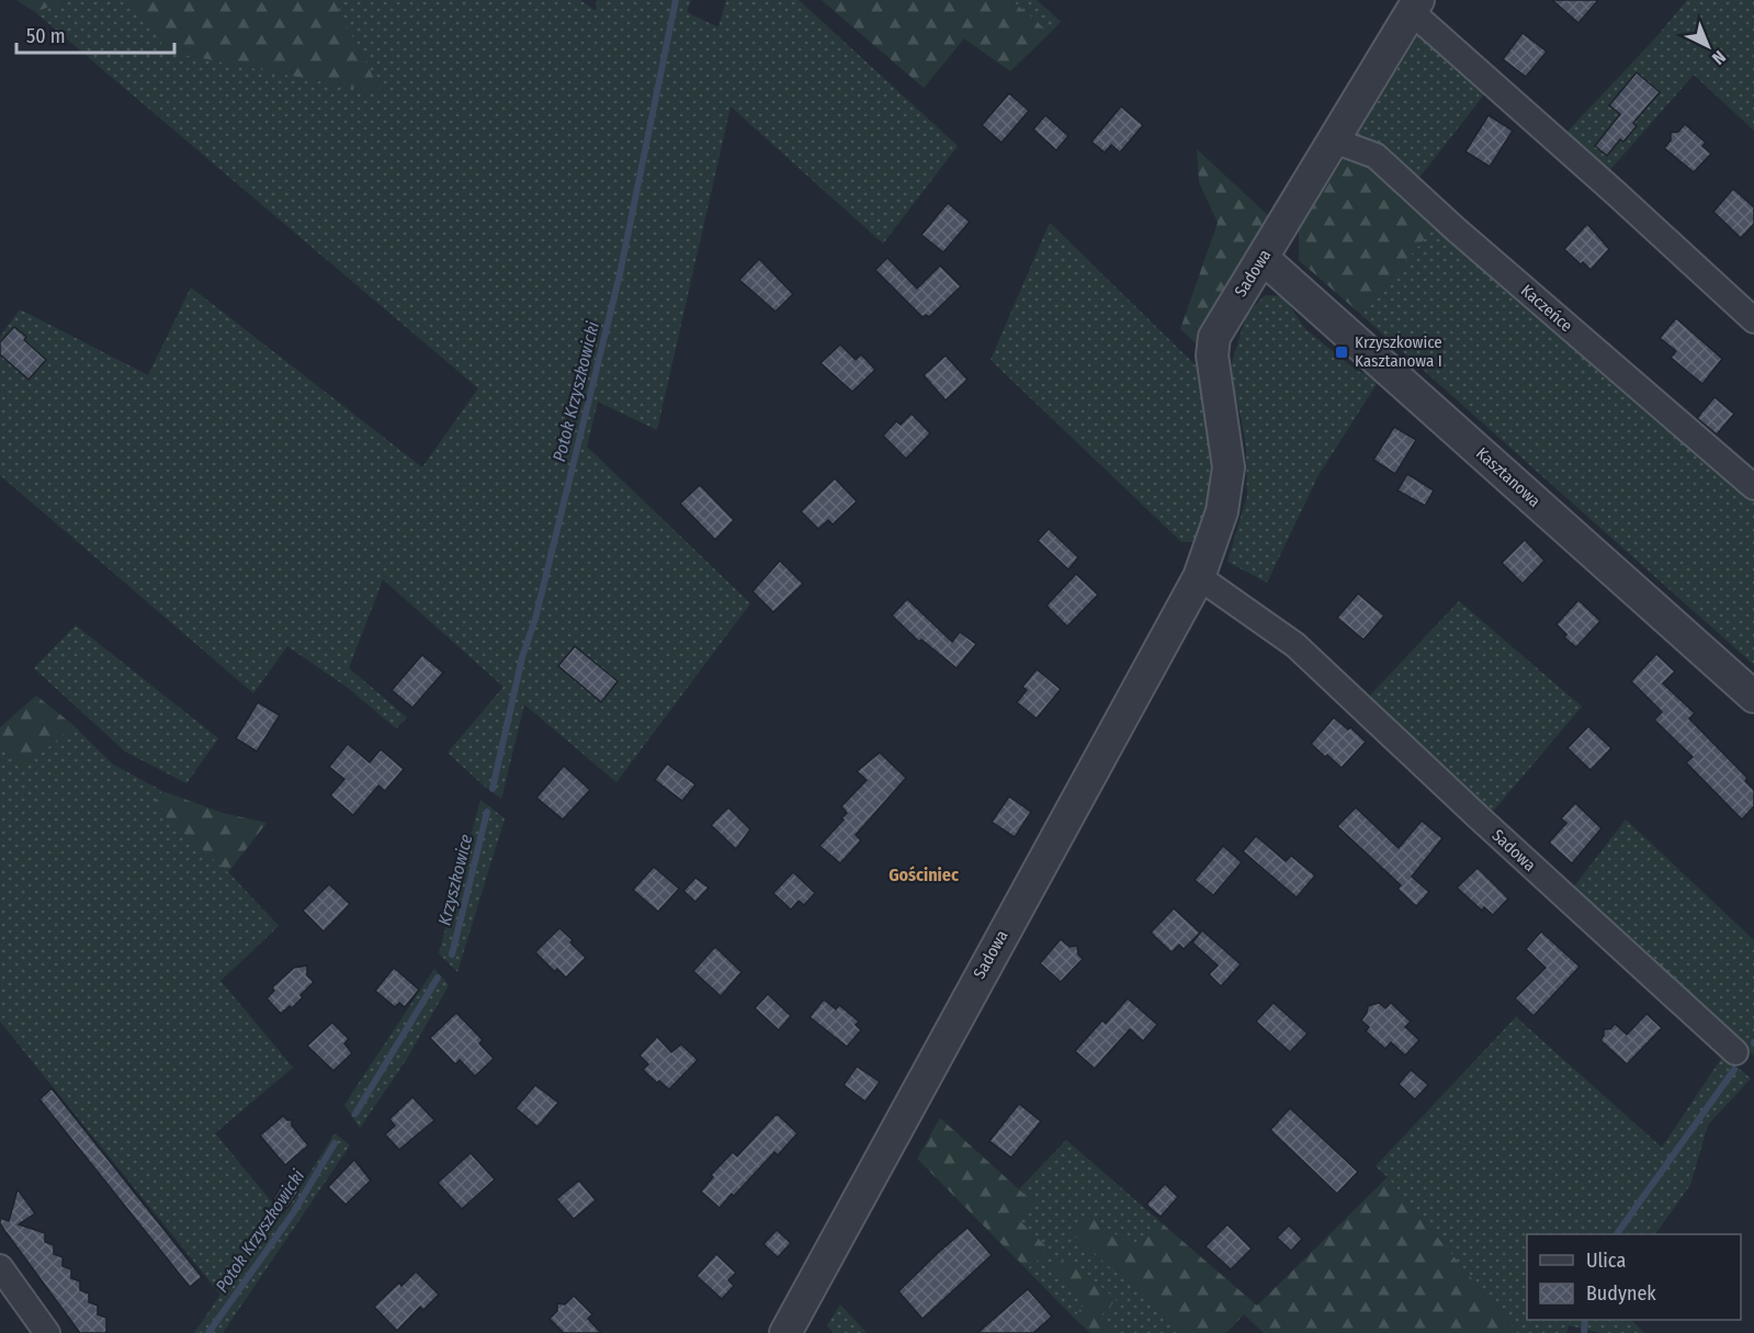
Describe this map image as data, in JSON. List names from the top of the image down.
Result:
{
  "streets": {
    "street": ["Sadowa", "Kaczeńce", "Kasztanowa"]
  },
  "crossings": [
    ["Sadowa", "Kaczeńce"],
    ["Sadowa", "Kasztanowa"]
  ],
  "districts": ["Gościniec"],
  "water": ["Potok Krzyszkowicki", "Krzyszkowice"],
  "places": {
    "transit": ["Krzyszkowice Kasztanowa I"]
  },
  "legend": ["Ulica", "Budynek"],
  "scale_bar": "50 m",
  "north": "bottom right"
}
